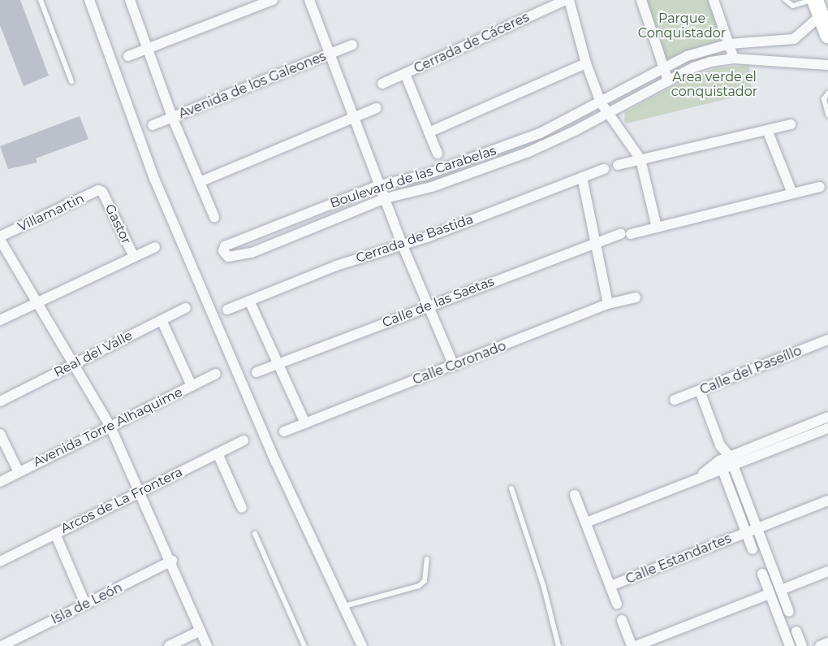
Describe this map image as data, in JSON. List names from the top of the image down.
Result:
{
  "streets": {
    "street": [
      "Cerrada de Cáceres",
      "Avenida de los Galeones",
      "Boulevard de las Carabelas",
      "Villamartin",
      "Gastor",
      "Cerrada de Bastida",
      "Calle de las Saetas",
      "Real del Valle",
      "Calle Coronado",
      "Calle del Paseíllo",
      "Avenida Torre Alhaquime",
      "Arcos de La Frontera",
      "Calle Estandartes",
      "Isla de León"
    ]
  },
  "crossings": [
    ["Cerrada de Cáceres", "Boulevard de las Carabelas"],
    ["Villamartin", "Gastor"],
    ["Calle del Paseíllo", "Calle Estandartes"]
  ],
  "parks": ["Parque Conquistador", "Area verde el conquistador"]
}
